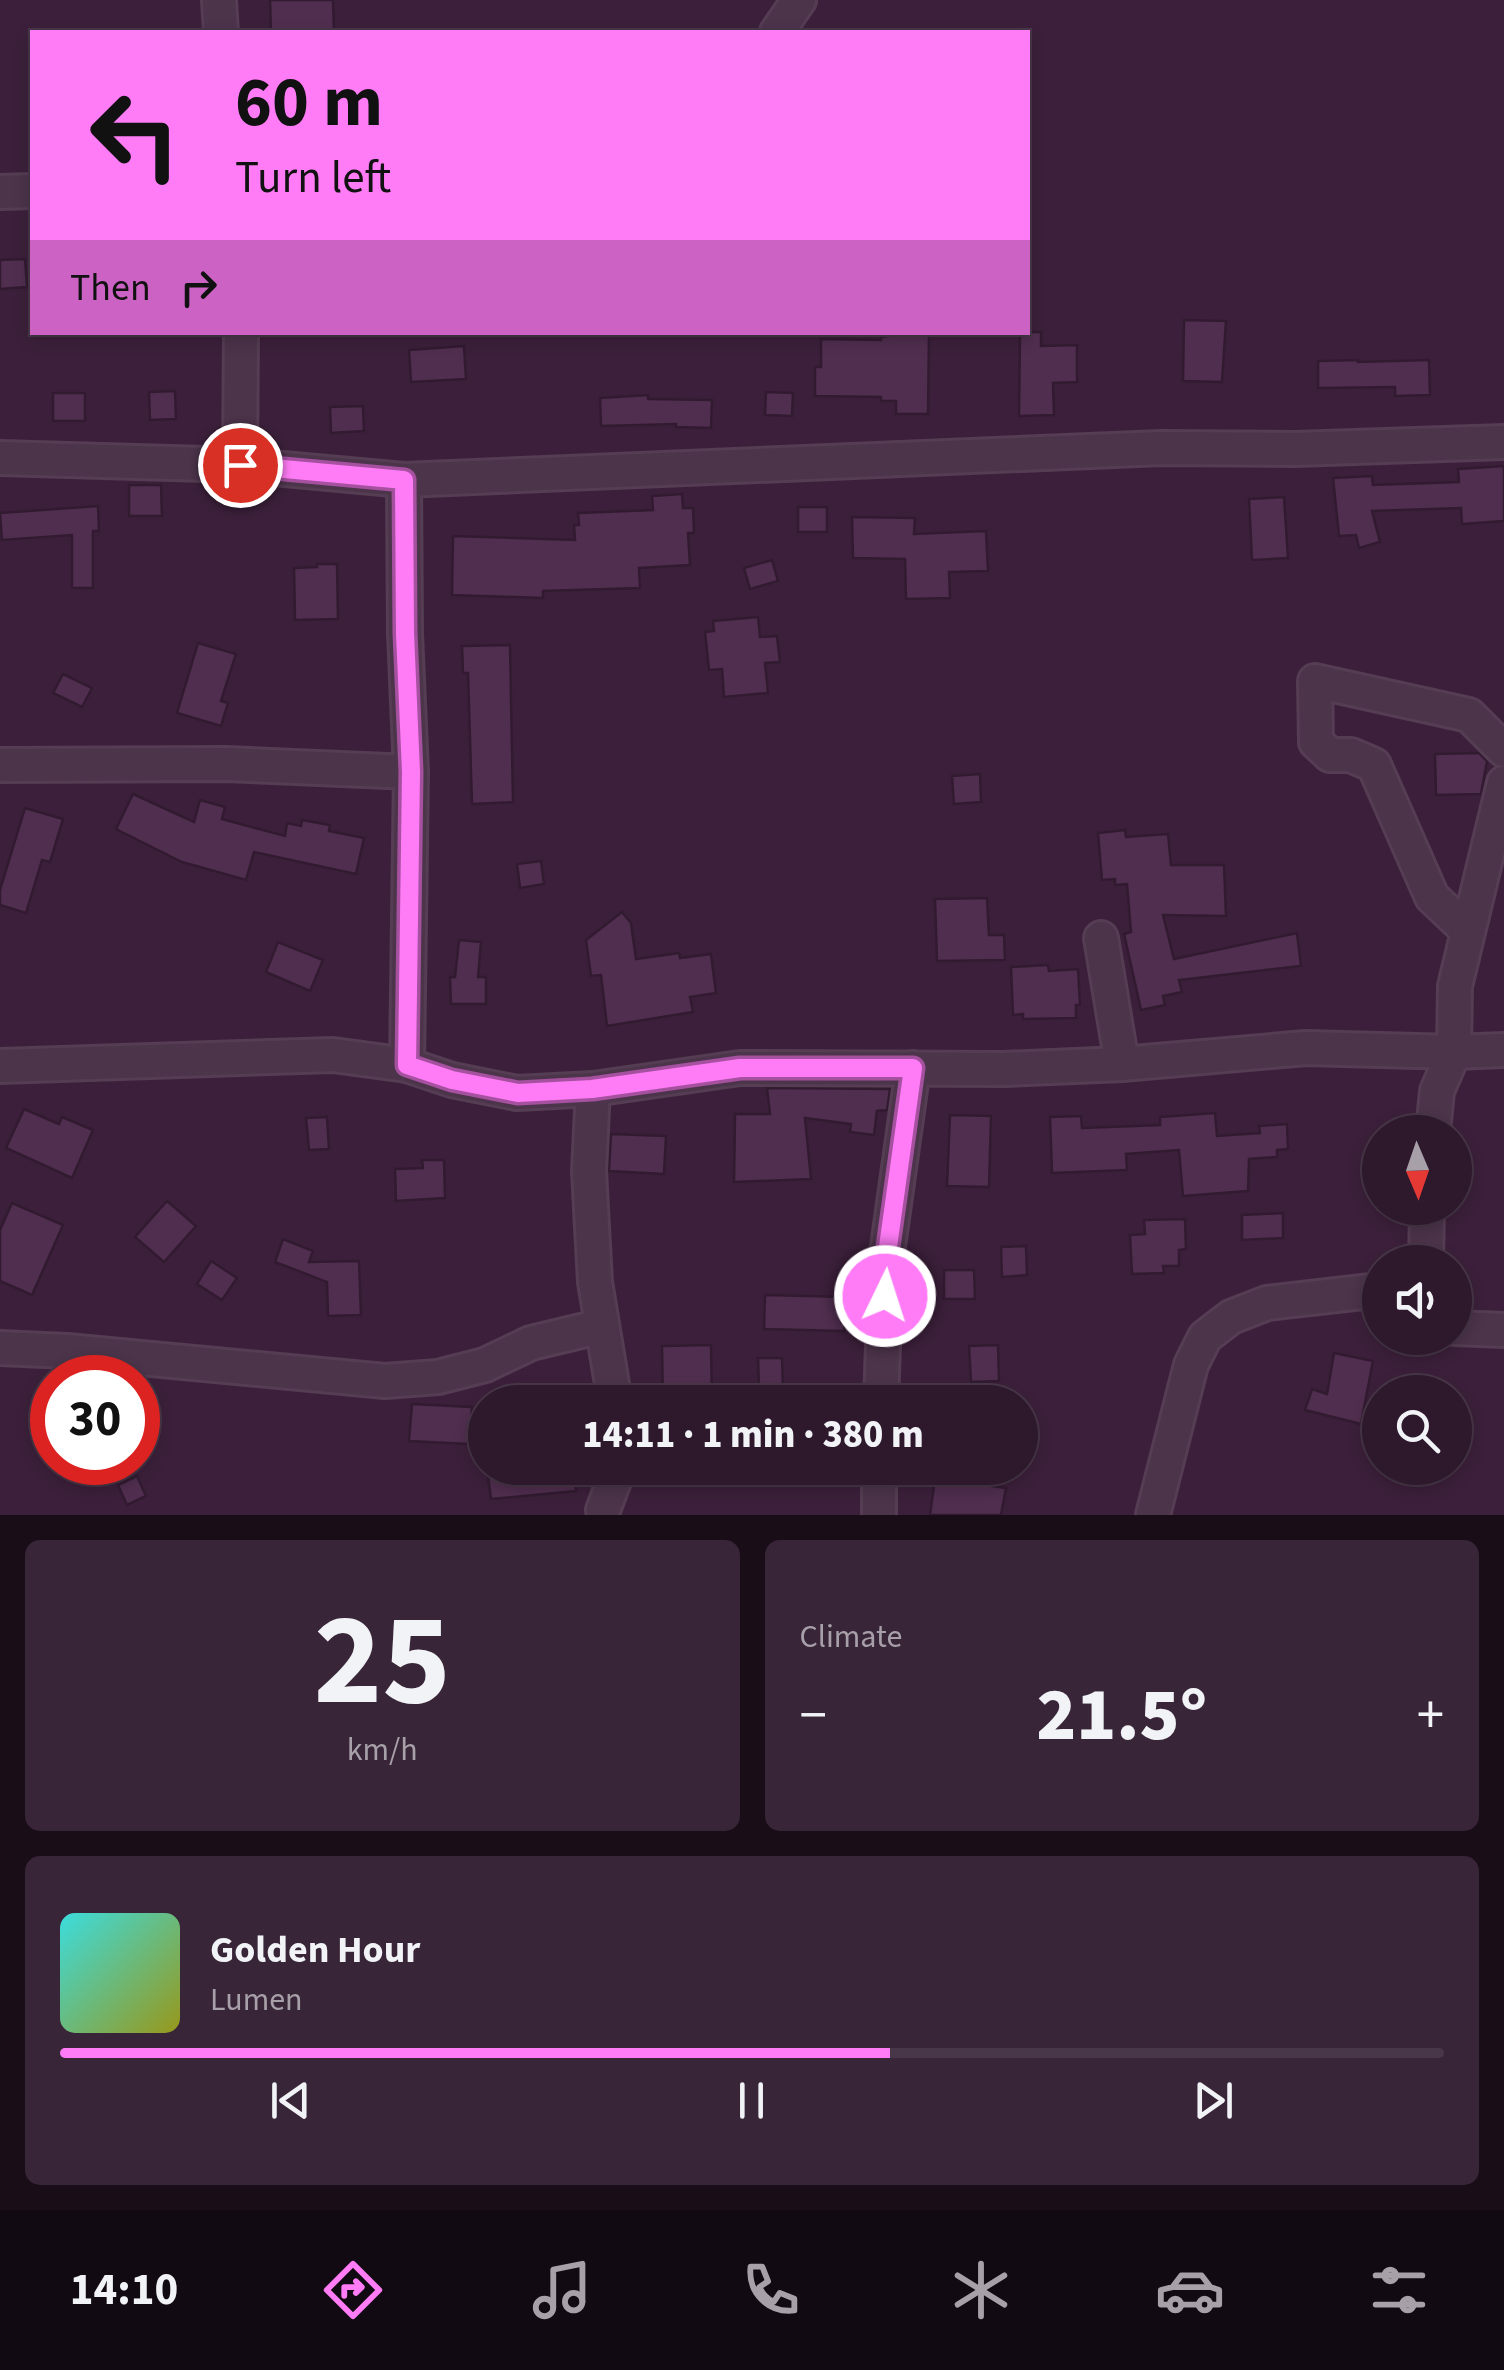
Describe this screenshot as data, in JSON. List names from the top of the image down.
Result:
{
  "north": "bottom",
  "page": {
    "turn": ["60 m", "Turn left"],
    "then": "Then",
    "limit": "30",
    "trip": "14:11 · 1 min · 380 m",
    "tile": [
      ["25", "km/h"],
      "Climate"
    ],
    "heat": ["−", "21.5°", "+"],
    "song": ["Golden Hour", "Lumen"],
    "tabs": "14:10"
  }
}
